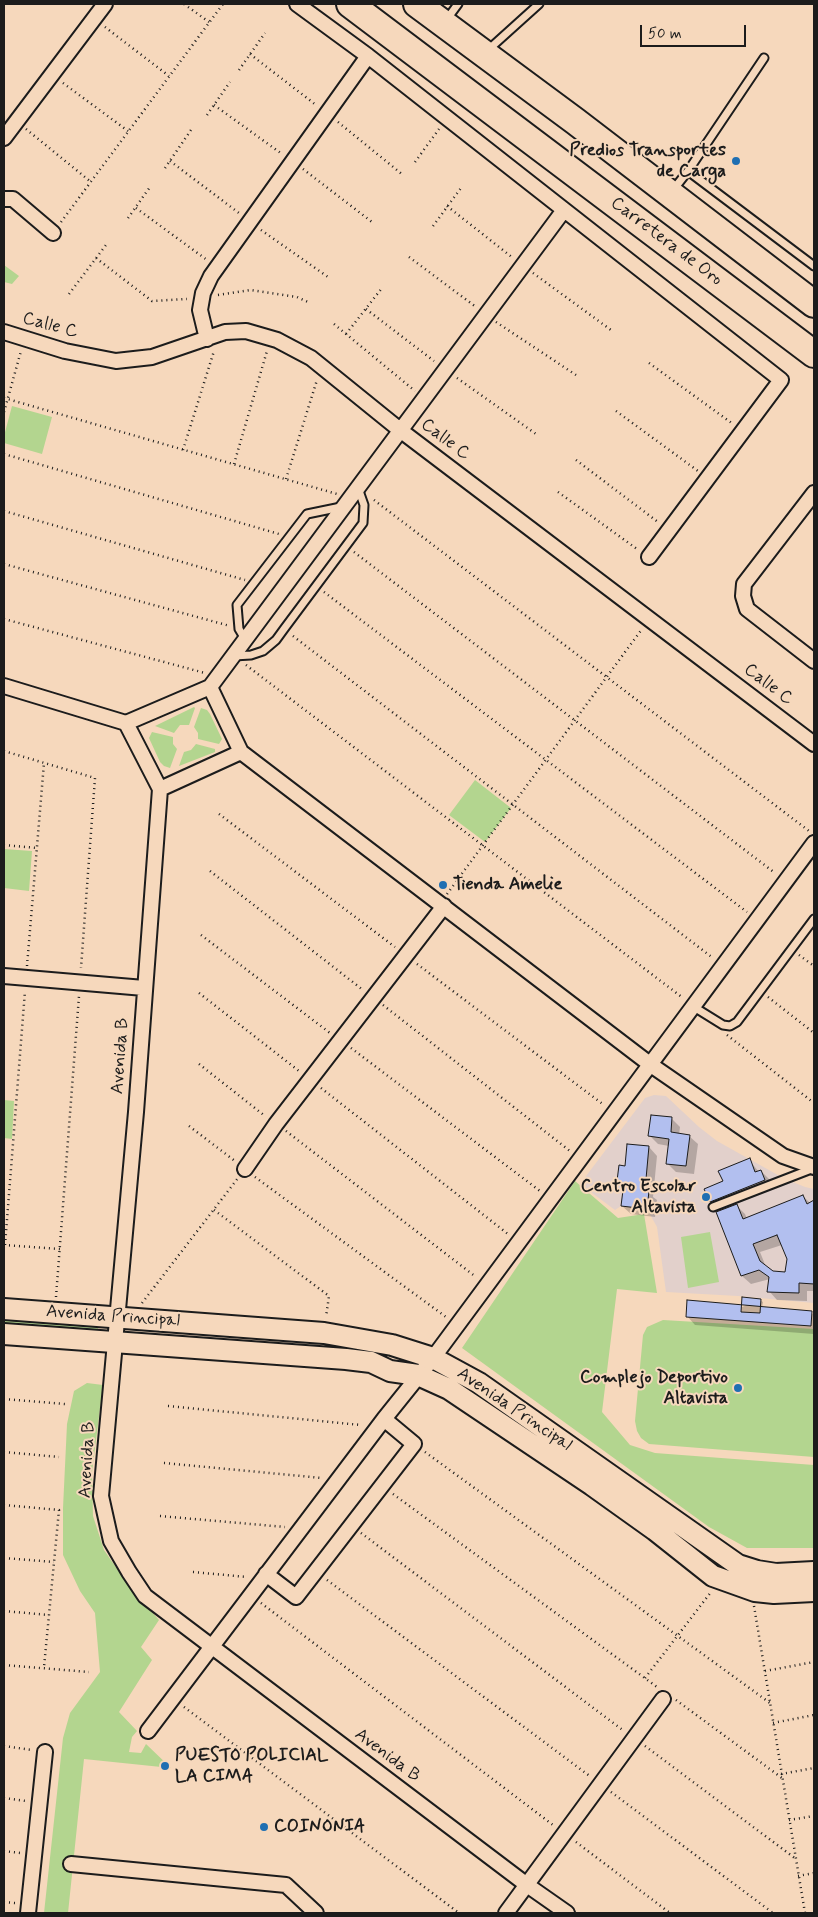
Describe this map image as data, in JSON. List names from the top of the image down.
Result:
{
  "streets": {
    "highway": ["Carretera de Oro"],
    "street": ["Calle C", "Avenida B", "Avenida Principal"]
  },
  "crossings": [
    ["Avenida B", "Avenida Principal"]
  ],
  "places": [
    "Predios Transportes de Carga",
    "Tienda Amelie",
    "Centro Escolar Altavista",
    "Complejo Deportivo Altavista",
    "PUESTO POLICIAL LA CIMA",
    "COINONIA"
  ],
  "scale_bar": "50 m"
}
